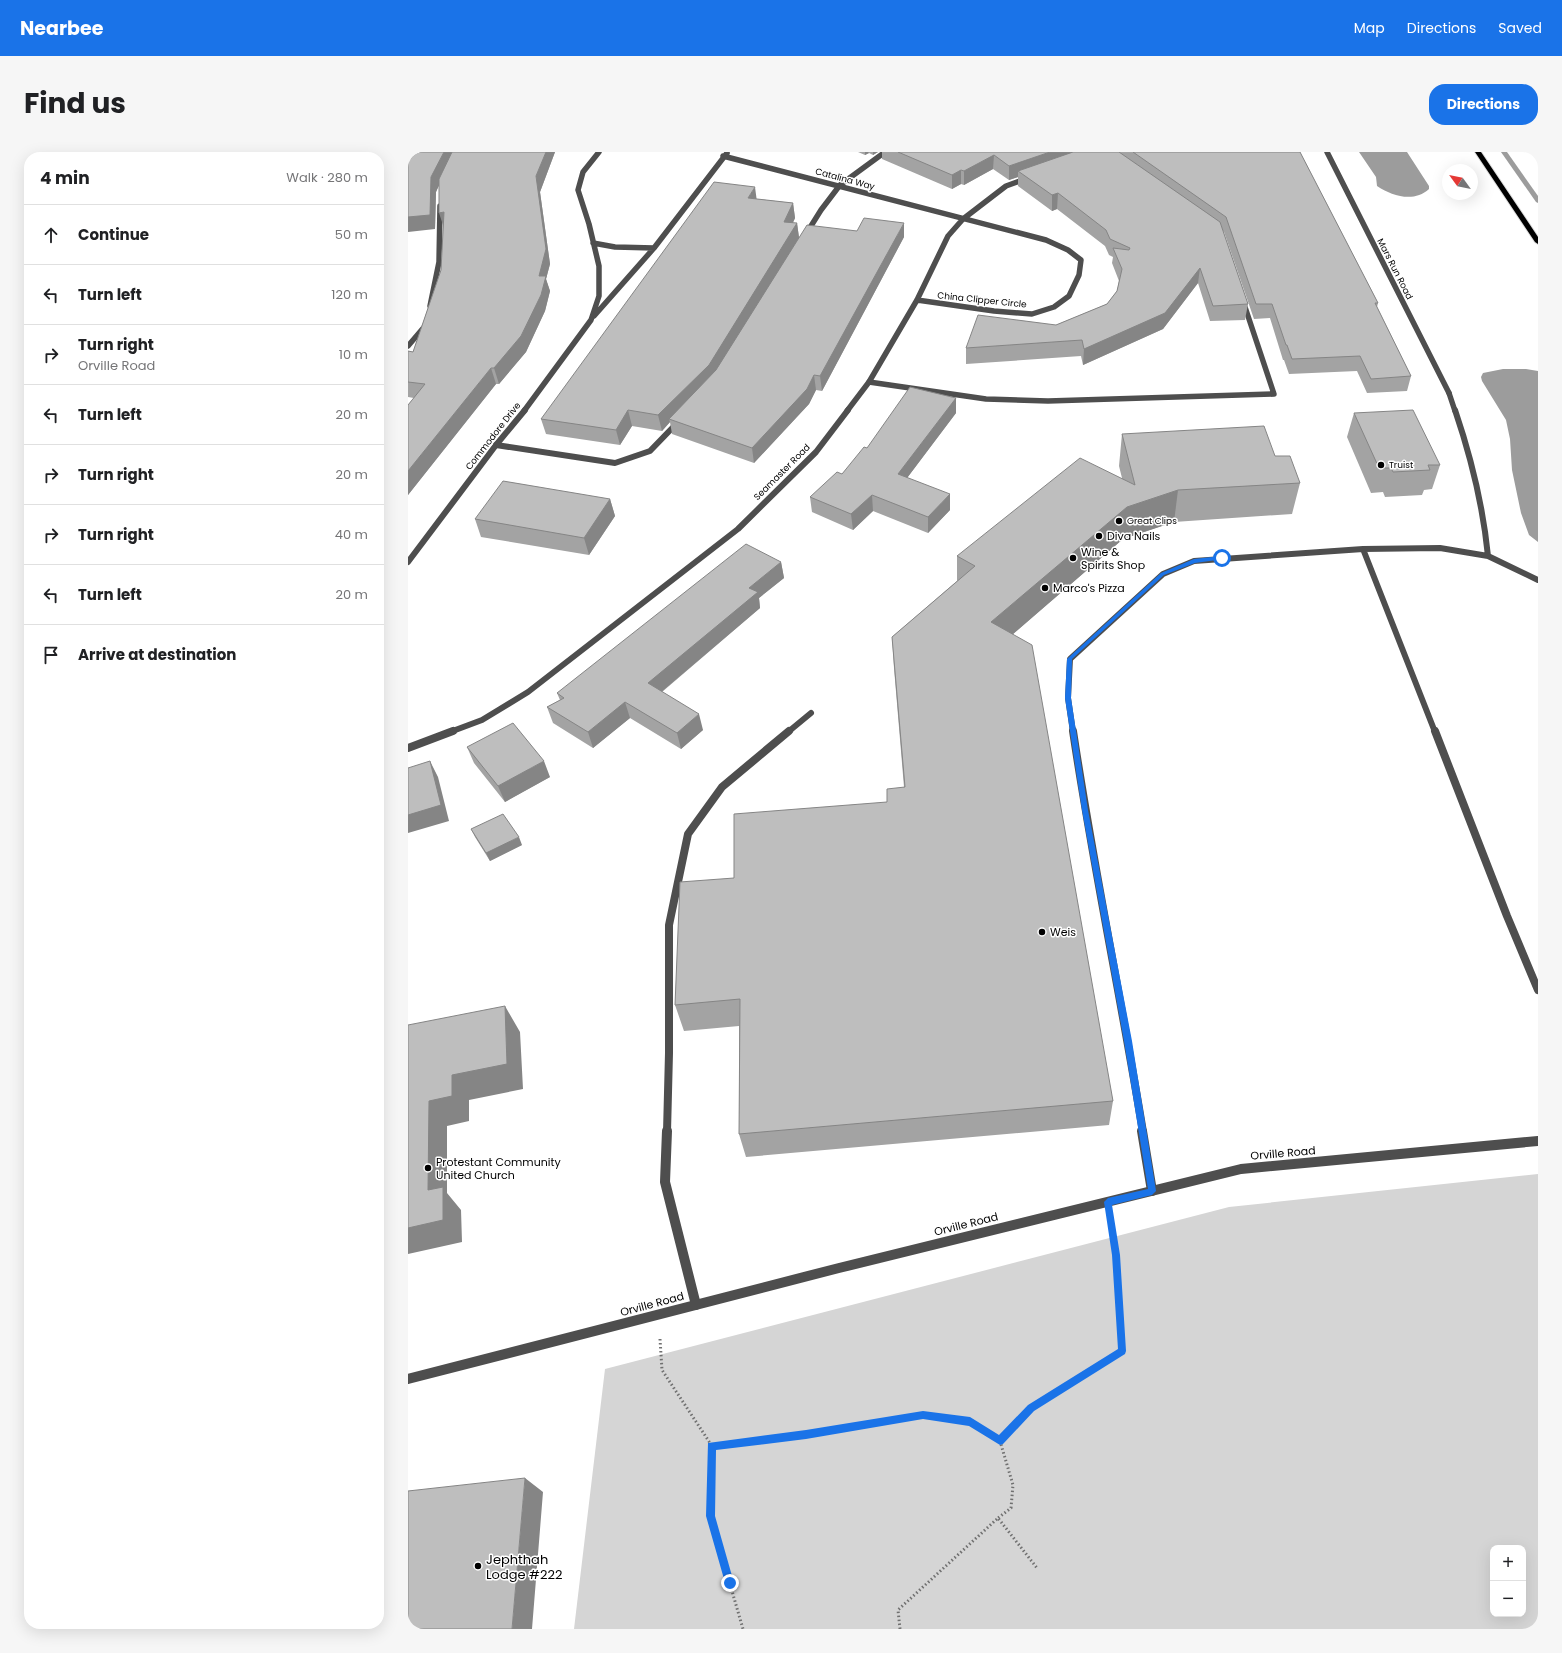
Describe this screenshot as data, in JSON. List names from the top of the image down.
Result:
{
  "streets": {
    "street": [
      "Catalina Way",
      "Mars Run Road",
      "China Clipper Circle",
      "Commodore Drive",
      "Seamaster Road",
      "Orville Road"
    ]
  },
  "crossings": [
    ["Catalina Way", "China Clipper Circle"],
    ["Catalina Way", "Commodore Drive"],
    ["Catalina Way", "Seamaster Road"],
    ["China Clipper Circle", "Seamaster Road"]
  ],
  "places": [
    "Truist",
    "Great Clips",
    "Diva Nails",
    "Wine & Spirits Shop",
    "Marco's Pizza",
    "Weis",
    "Protestant Community United Church",
    "Jephthah Lodge #222"
  ],
  "north": "top left",
  "page": {
    "header": "Nearbee",
    "nav": ["Map", "Directions", "Saved"],
    "title": "Find us",
    "buttons": "Directions",
    "heading": ["4 min", "Walk · 280 m"],
    "list": [
      ["Continue", "50 m"],
      ["Turn left", "120 m"],
      ["Turn right", "Orville Road", "10 m"],
      ["Turn left", "20 m"],
      ["Turn right", "20 m"],
      ["Turn right", "40 m"],
      ["Turn left", "20 m"],
      "Arrive at destination"
    ],
    "map_buttons": ["+", "−"]
  }
}
